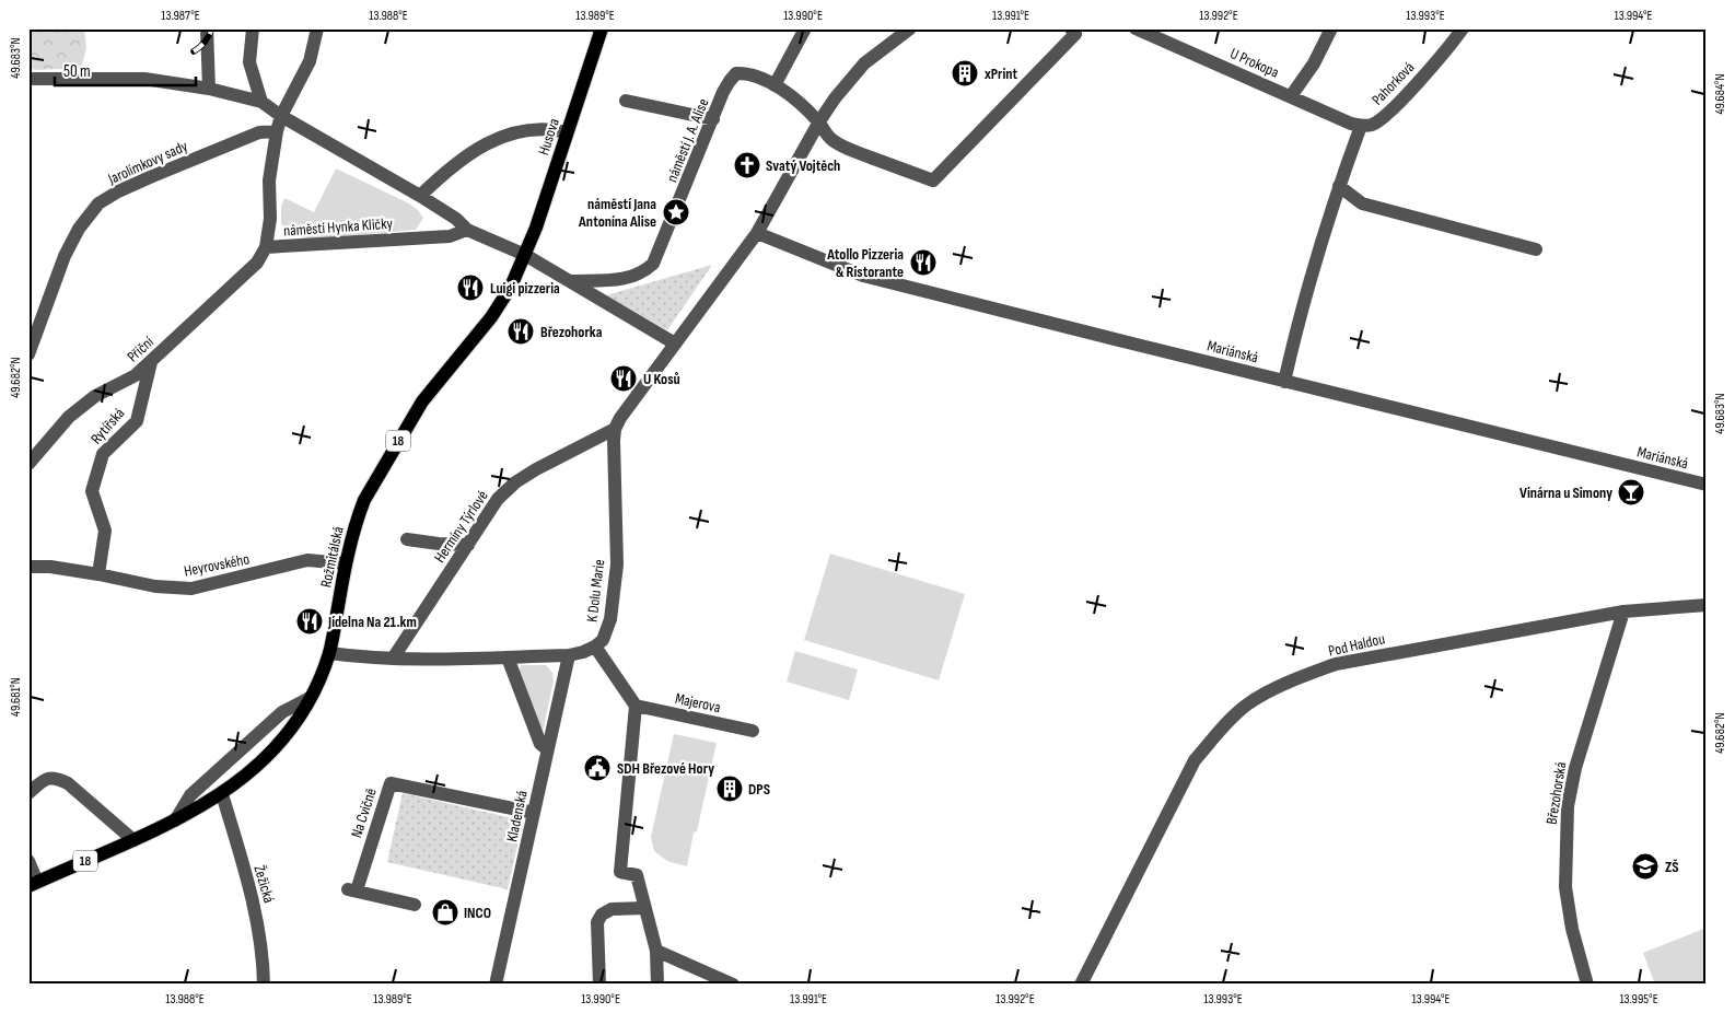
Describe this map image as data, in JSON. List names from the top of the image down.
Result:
{
  "streets": {
    "main road": ["Husova", "18", "Rožmitálská"],
    "street": [
      "U Prokopa",
      "Pahorková",
      "náměstí J. A. Alise",
      "Jarolímkovy sady",
      "náměstí Hynka Kličky",
      "Příční",
      "Mariánská",
      "Rytířská",
      "Hermíny Týrlové",
      "Heyrovského",
      "K Dolu Marie",
      "Pod Haldou",
      "Majerova",
      "Březohorská",
      "Na Cvičně",
      "Kladenská",
      "Žežická"
    ]
  },
  "crossings": [
    ["U Prokopa", "Pahorková"],
    ["Husova", "Rožmitálská"],
    ["Jarolímkovy sady", "náměstí Hynka Kličky"],
    ["náměstí Hynka Kličky", "Příční"],
    ["Příční", "Rytířská"],
    ["Rytířská", "Heyrovského"],
    ["Hermíny Týrlové", "K Dolu Marie"],
    ["Rožmitálská", "Heyrovského"],
    ["Rožmitálská", "Žežická"],
    ["Pod Haldou", "Březohorská"],
    ["Na Cvičně", "Kladenská"]
  ],
  "places": {
    "building": ["xPrint", "DPS"],
    "church": ["Svatý Vojtěch"],
    "place": ["náměstí Jana Antonína Alise"],
    "restaurant": [
      "Atollo Pizzeria & Ristorante",
      "Luigi pizzeria",
      "Březohorka",
      "U Kosů",
      "Jídelna Na 21.km"
    ],
    "bar": ["Vinárna u Simony"],
    "public building": ["SDH Březové Hory"],
    "school or university": ["ZŠ"],
    "shop": ["INCO"]
  },
  "scale_bar": "50 m",
  "coordinates": [
    "13.987°E",
    "13.988°E",
    "13.989°E",
    "13.990°E",
    "13.991°E",
    "13.992°E",
    "13.993°E",
    "13.994°E",
    "49.683°N",
    "49.684°N",
    "49.682°N",
    "49.681°N",
    "13.995°E"
  ]
}
